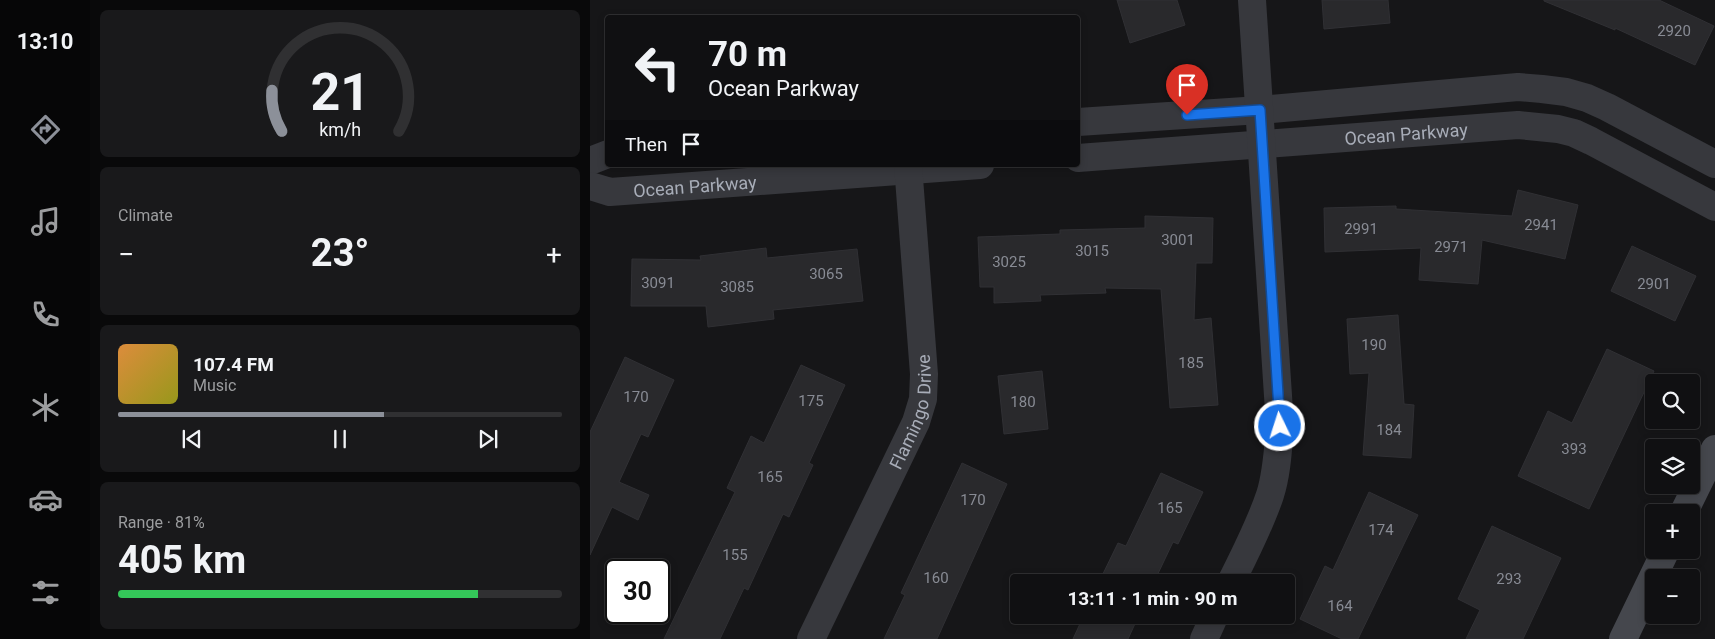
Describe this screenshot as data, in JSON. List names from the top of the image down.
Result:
{
  "streets": {
    "street": ["Ocean Parkway", "Flamingo Drive"]
  },
  "crossings": [
    ["Ocean Parkway", "Flamingo Drive"]
  ],
  "house_numbers": [
    "2920",
    "2941",
    "2991",
    "3001",
    "2971",
    "3015",
    "3025",
    "3065",
    "3091",
    "2901",
    "3085",
    "190",
    "185",
    "170",
    "175",
    "180",
    "184",
    "393",
    "165",
    "170",
    "165",
    "174",
    "155",
    "160",
    "293",
    "164"
  ],
  "page": {
    "tabs": "13:10",
    "turn": ["70 m", "Ocean Parkway"],
    "then": "Then",
    "tile": [
      "Climate",
      ["Range · 81%", "405 km"]
    ],
    "heat": ["−", "23°", "+"],
    "song": ["107.4 FM", "Music"],
    "map_buttons": ["+", "−"],
    "limit": "30",
    "trip": "13:11 · 1 min · 90 m",
    "gauge": ["21", "km/h"]
  }
}
